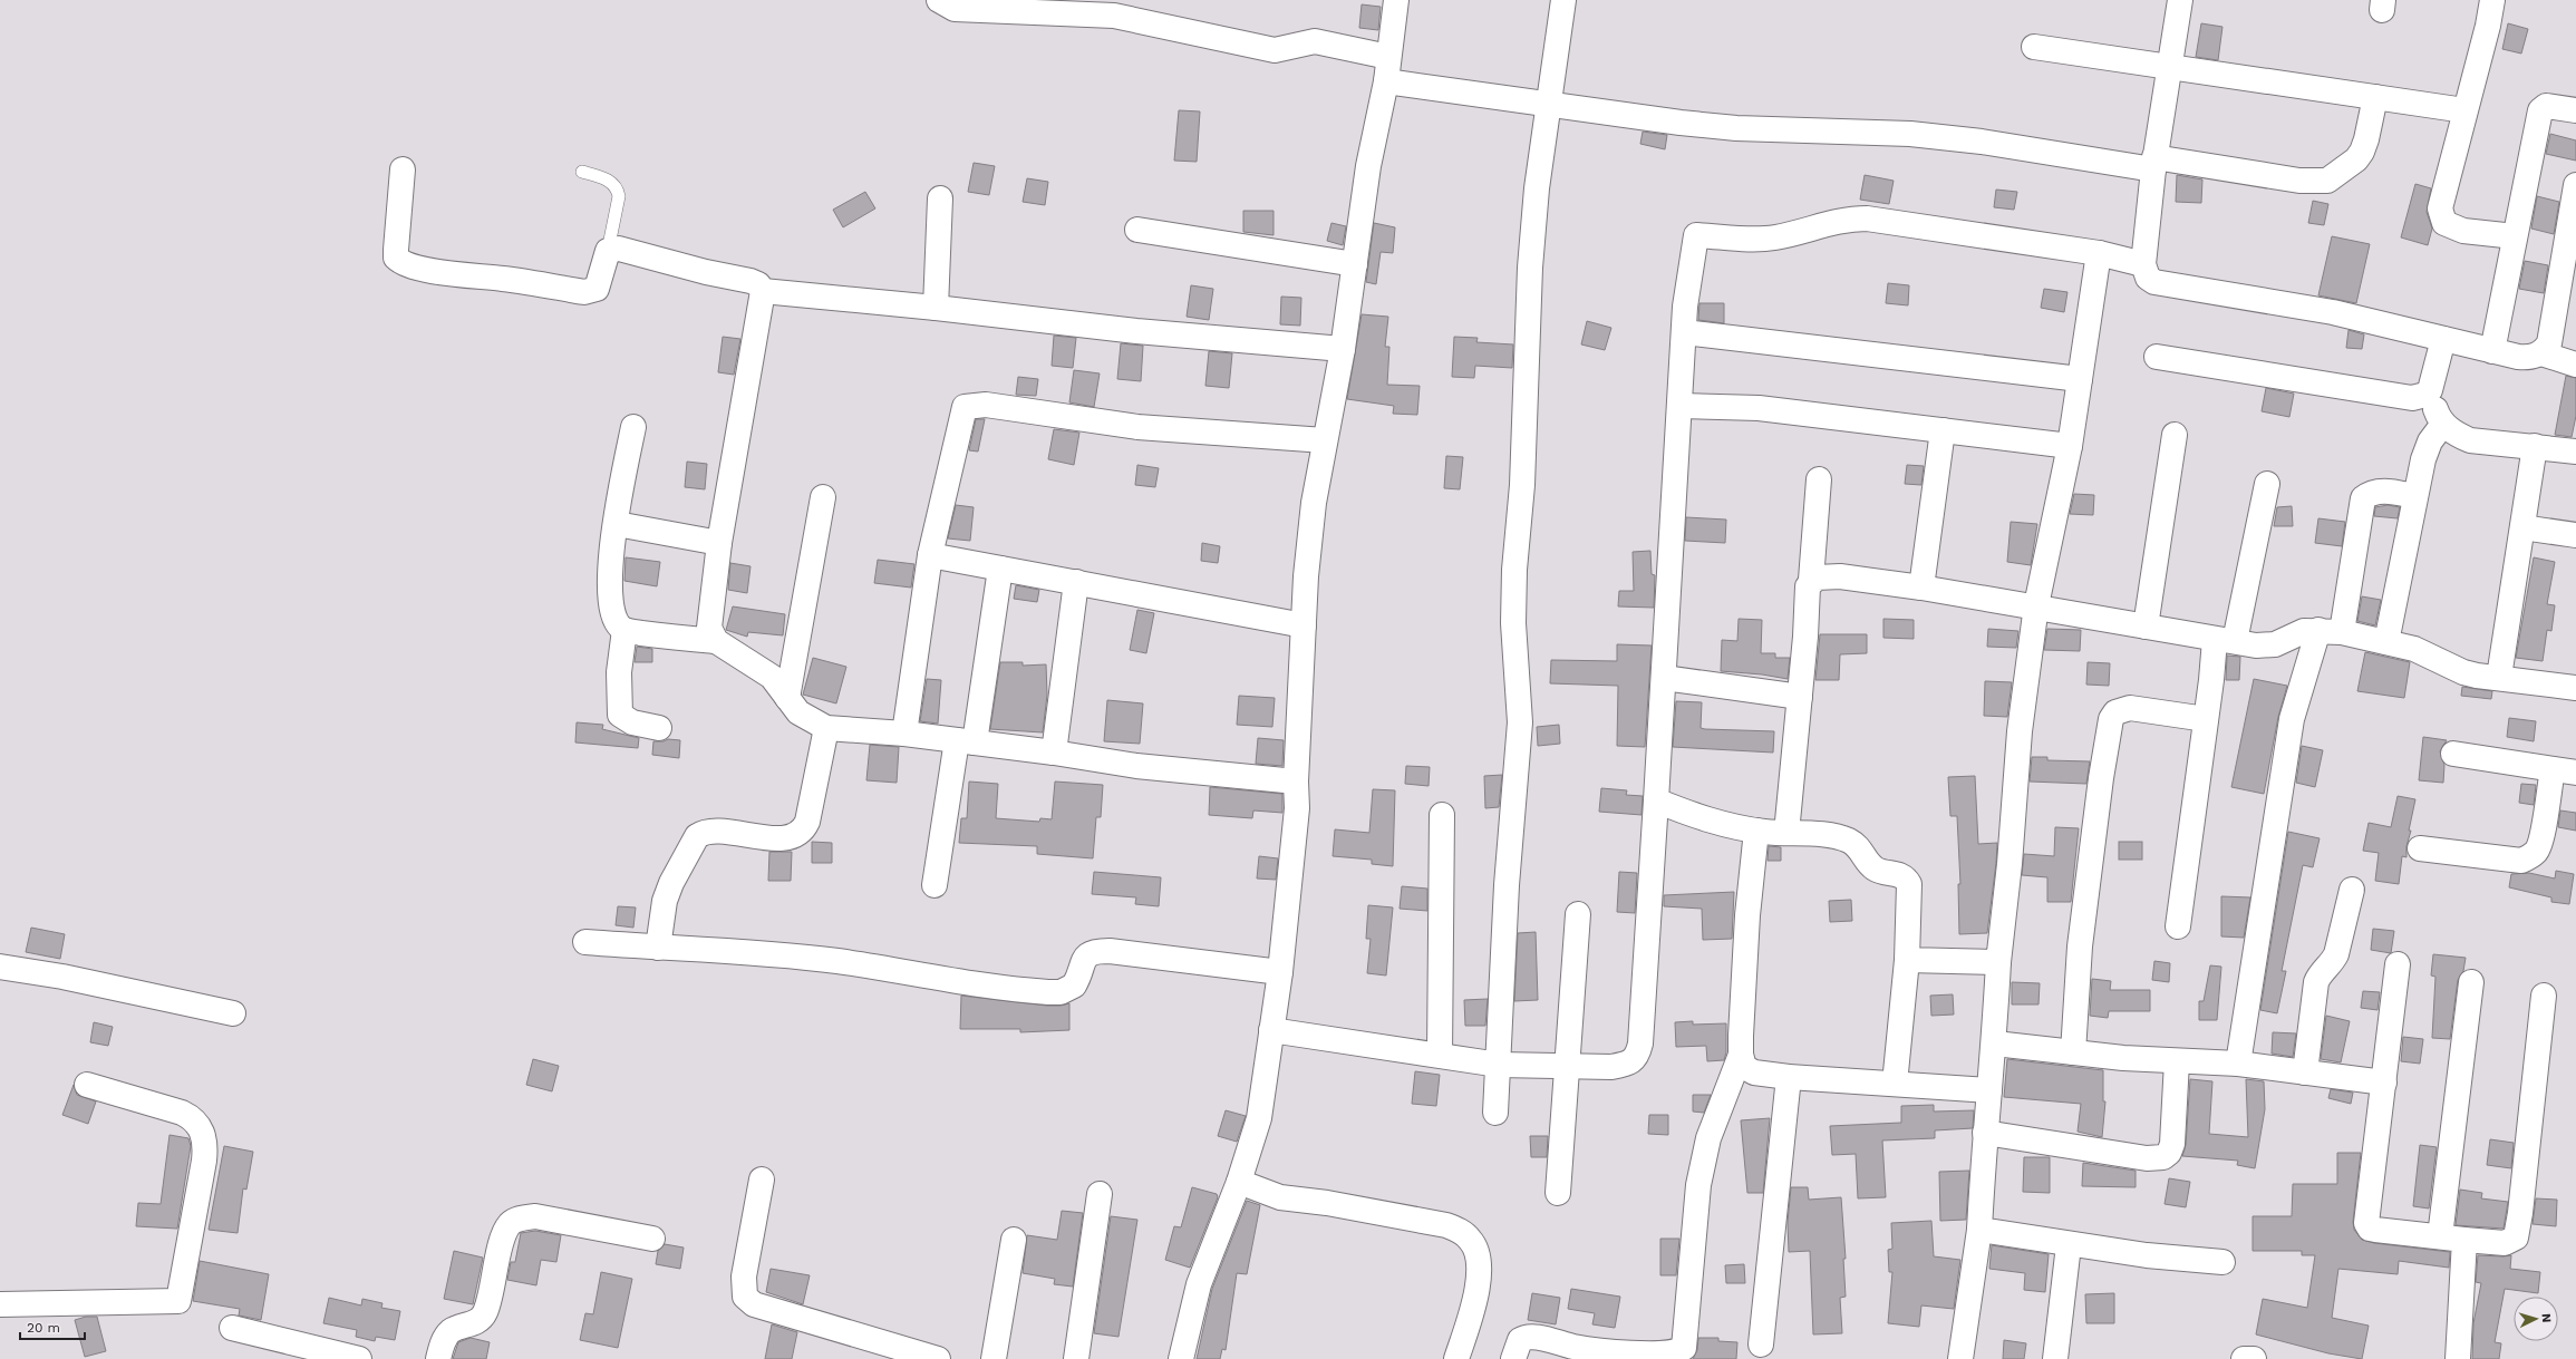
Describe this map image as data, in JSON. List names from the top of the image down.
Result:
{
  "scale_bar": "20 m",
  "north": "right"
}
